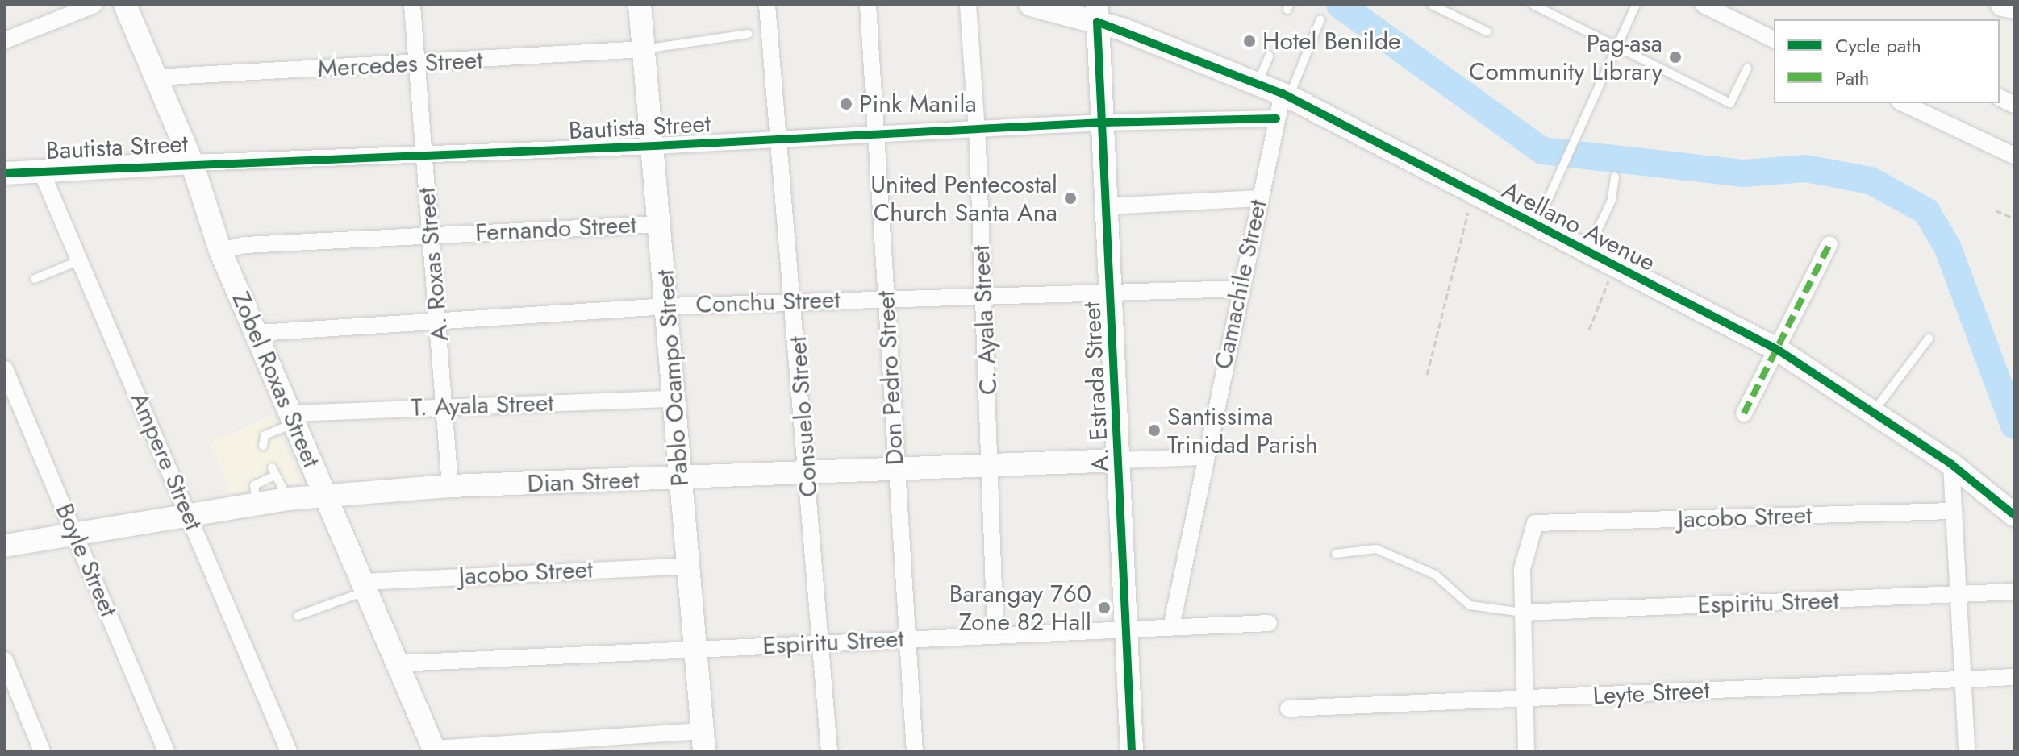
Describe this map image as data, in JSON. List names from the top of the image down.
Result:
{
  "streets": {
    "street": [
      "Mercedes Street",
      "Bautista Street",
      "Arellano Avenue",
      "Fernando Street",
      "A. Roxas Street",
      "Camachile Street",
      "Conchu Street",
      "C. Ayala Street",
      "Pablo Ocampo Street",
      "Don Pedro Street",
      "Zobel Roxas Street",
      "A. Estrada Street",
      "T. Ayala Street",
      "Consuelo Street",
      "Ampere Street",
      "Dian Street",
      "Jacobo Street",
      "Boyle Street",
      "Espiritu Street",
      "Leyte Street"
    ]
  },
  "crossings": [
    ["Mercedes Street", "A. Roxas Street"],
    ["Mercedes Street", "Pablo Ocampo Street"],
    ["Mercedes Street", "Zobel Roxas Street"],
    ["Bautista Street", "A. Roxas Street"],
    ["Bautista Street", "Camachile Street"],
    ["Bautista Street", "C. Ayala Street"],
    ["Bautista Street", "Pablo Ocampo Street"],
    ["Bautista Street", "Don Pedro Street"],
    ["Bautista Street", "Zobel Roxas Street"],
    ["Bautista Street", "A. Estrada Street"],
    ["Bautista Street", "Consuelo Street"],
    ["Bautista Street", "Ampere Street"],
    ["Arellano Avenue", "Camachile Street"],
    ["Arellano Avenue", "A. Estrada Street"],
    ["Fernando Street", "A. Roxas Street"],
    ["Fernando Street", "Pablo Ocampo Street"],
    ["Fernando Street", "Zobel Roxas Street"],
    ["A. Roxas Street", "Conchu Street"],
    ["A. Roxas Street", "T. Ayala Street"],
    ["A. Roxas Street", "Dian Street"],
    ["Camachile Street", "Conchu Street"],
    ["Camachile Street", "Dian Street"],
    ["Camachile Street", "Espiritu Street"],
    ["Conchu Street", "C. Ayala Street"],
    ["Conchu Street", "Pablo Ocampo Street"],
    ["Conchu Street", "Don Pedro Street"],
    ["Conchu Street", "Zobel Roxas Street"],
    ["Conchu Street", "A. Estrada Street"],
    ["Conchu Street", "Consuelo Street"],
    ["C. Ayala Street", "Dian Street"],
    ["C. Ayala Street", "Espiritu Street"],
    ["Pablo Ocampo Street", "T. Ayala Street"],
    ["Pablo Ocampo Street", "Dian Street"],
    ["Pablo Ocampo Street", "Jacobo Street"],
    ["Pablo Ocampo Street", "Espiritu Street"],
    ["Don Pedro Street", "Dian Street"],
    ["Don Pedro Street", "Espiritu Street"],
    ["Zobel Roxas Street", "T. Ayala Street"],
    ["Zobel Roxas Street", "Dian Street"],
    ["Zobel Roxas Street", "Jacobo Street"],
    ["Zobel Roxas Street", "Espiritu Street"],
    ["A. Estrada Street", "Dian Street"],
    ["A. Estrada Street", "Espiritu Street"],
    ["Consuelo Street", "Dian Street"],
    ["Consuelo Street", "Espiritu Street"],
    ["Ampere Street", "Dian Street"],
    ["Dian Street", "Boyle Street"],
    ["Jacobo Street", "Espiritu Street"]
  ],
  "places": [
    "Hotel Benilde",
    "Pag-asa Community Library",
    "Pink Manila",
    "United Pentecostal Church Santa Ana",
    "Santissima Trinidad Parish",
    "Barangay 760 Zone 82 Hall"
  ],
  "legend": ["Cycle path", "Path"]
}
